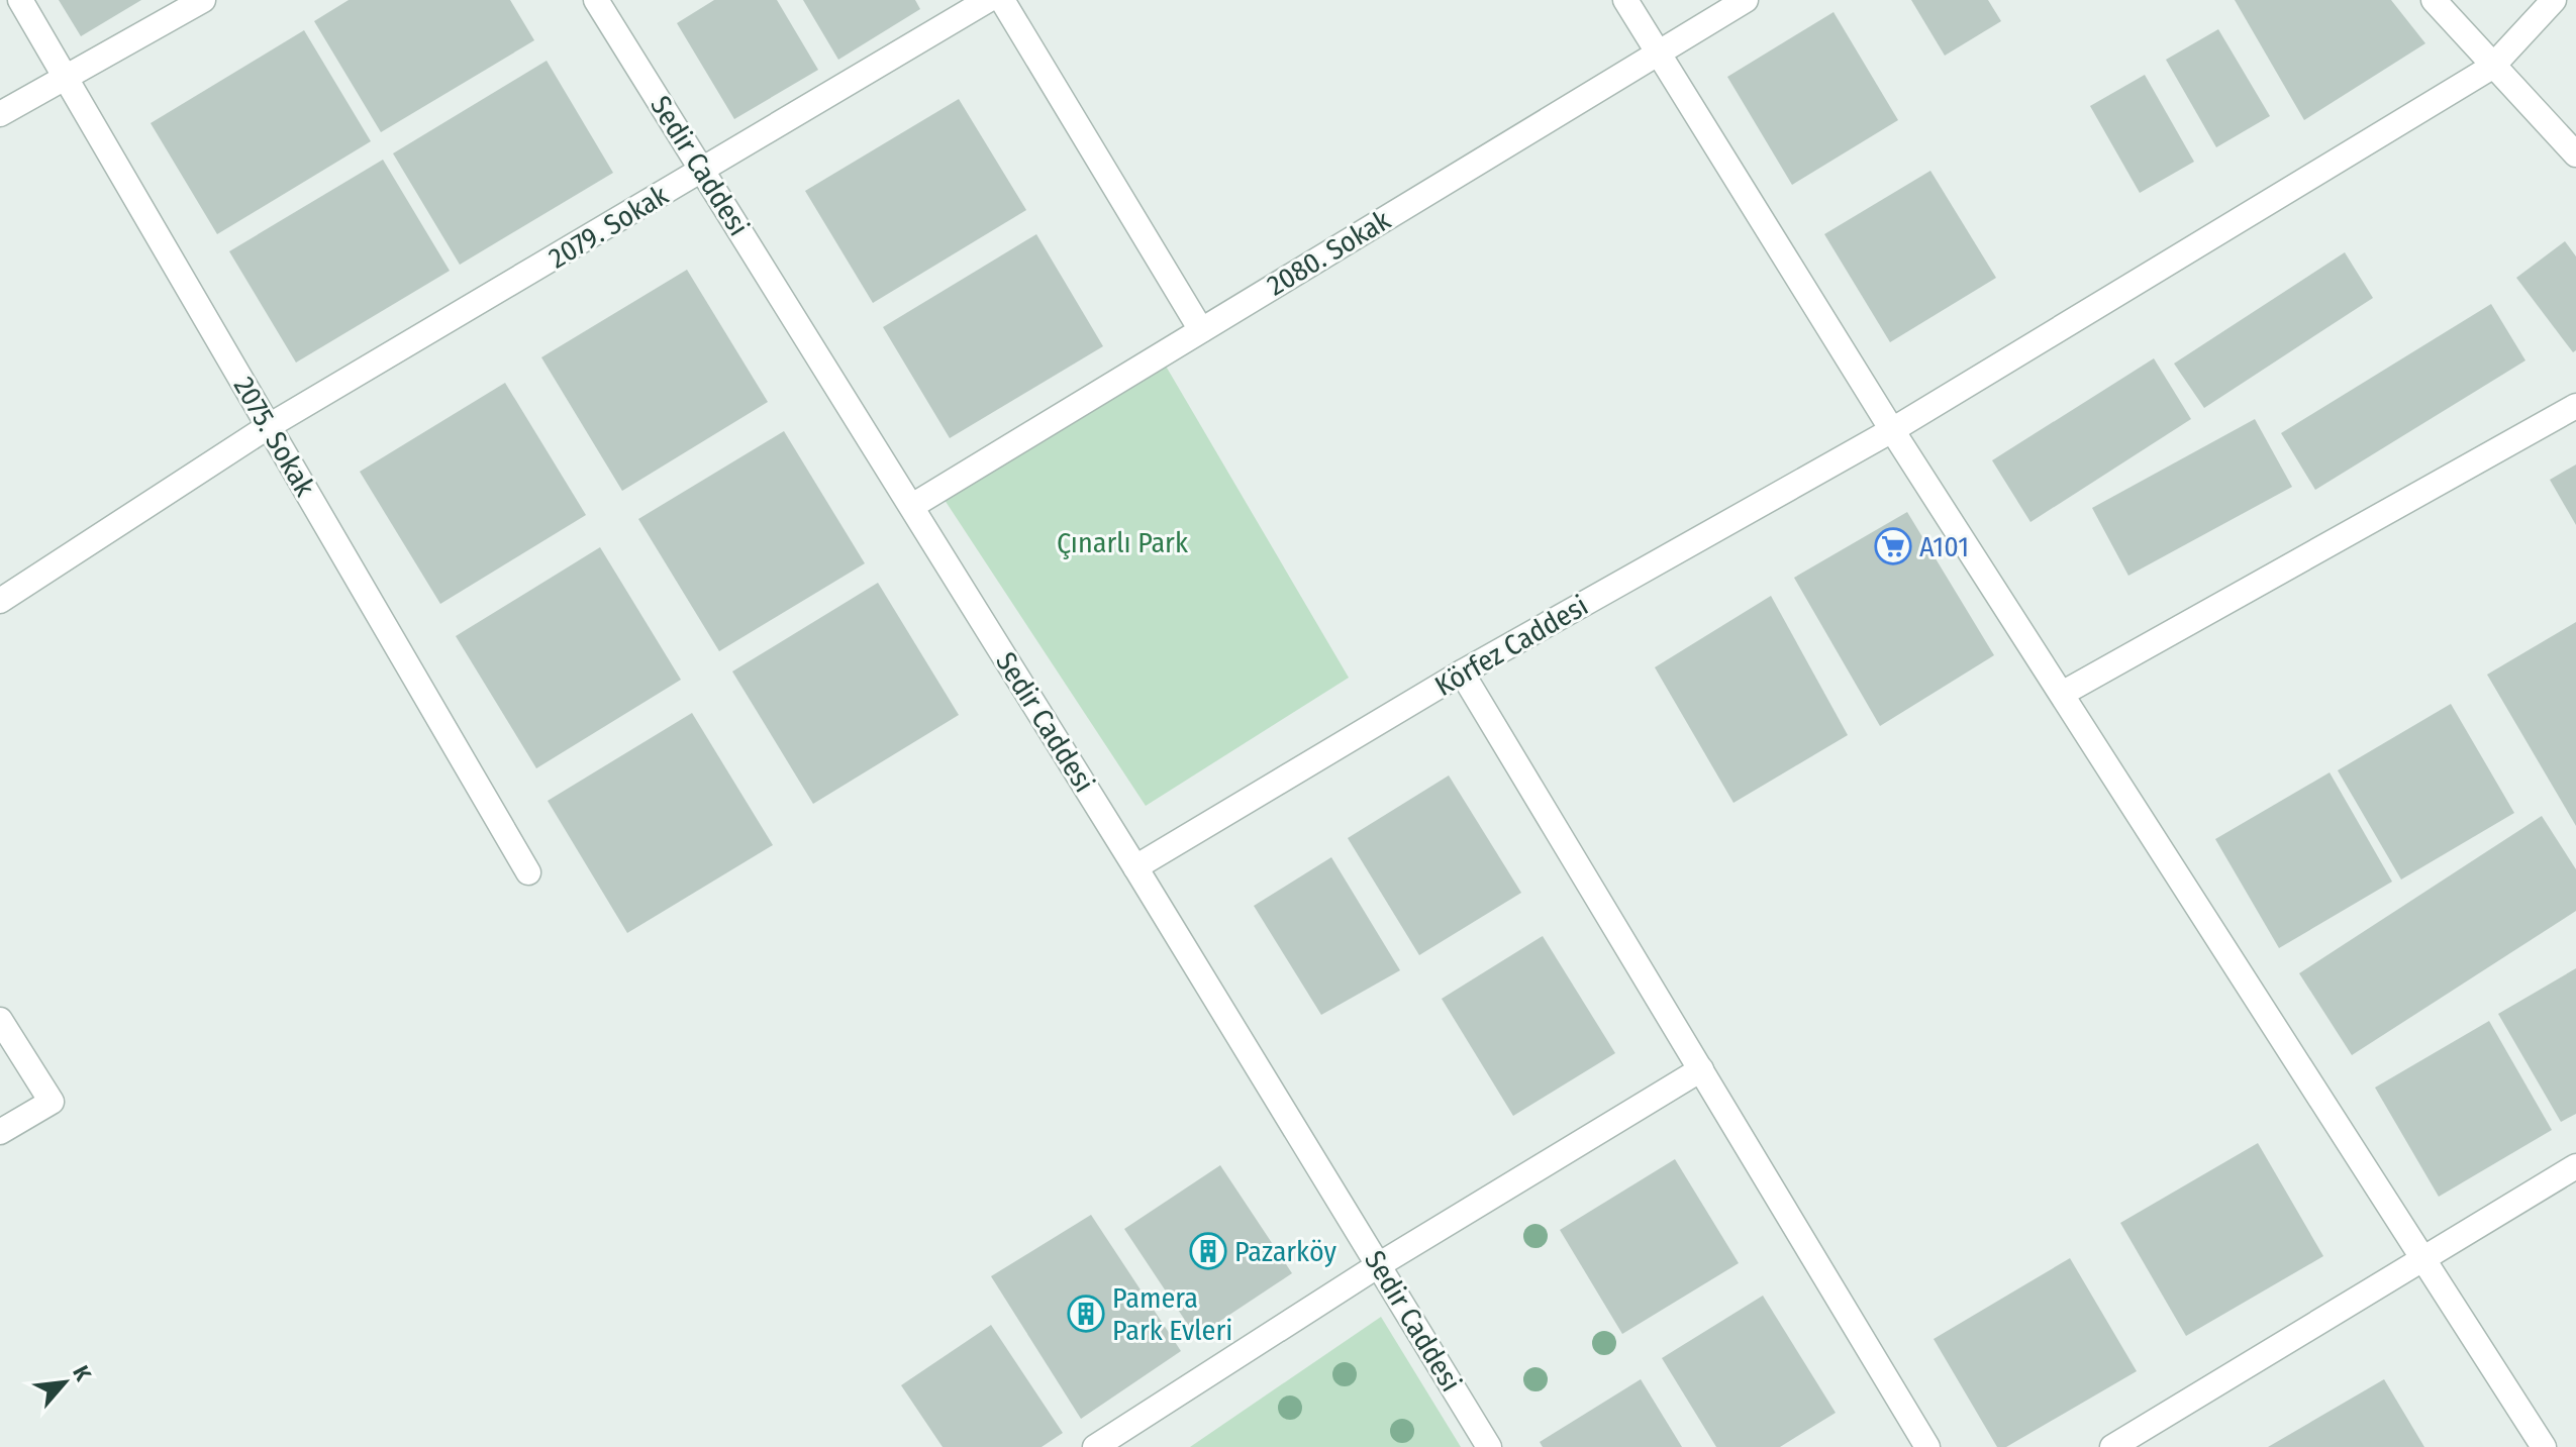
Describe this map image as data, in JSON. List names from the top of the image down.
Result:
{
  "streets": {
    "street": [
      "Sedir Caddesi",
      "2079. Sokak",
      "2080. Sokak",
      "2075. Sokak",
      "Körfez Caddesi"
    ]
  },
  "crossings": [
    ["Sedir Caddesi", "2079. Sokak"],
    ["Sedir Caddesi", "2080. Sokak"],
    ["Sedir Caddesi", "Körfez Caddesi"],
    ["2079. Sokak", "2075. Sokak"]
  ],
  "parks": ["Çınarlı Park"],
  "places": {
    "supermarket": ["A101"],
    "building": ["Pazarköy", "Pamera Park Evleri"]
  },
  "north": "top right"
}
